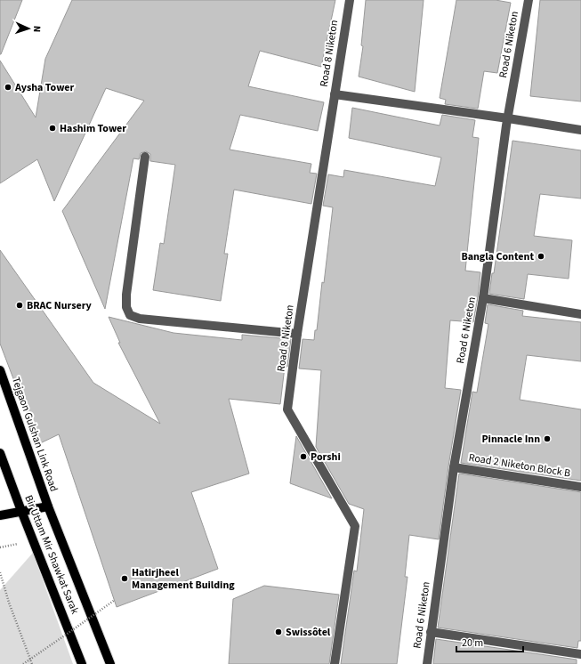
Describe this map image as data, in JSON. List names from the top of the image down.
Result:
{
  "streets": {
    "main road": ["Tejgaon Gulshan Link Road", "Bir Uttam Mir Shawkat Sarak"],
    "street": ["Road 6 Niketon", "Road 8 Niketon", "Road 2 Niketon Block B"]
  },
  "crossings": [
    ["Road 6 Niketon", "Road 2 Niketon Block B"]
  ],
  "places": [
    "Aysha Tower",
    "Hashim Tower",
    "Bangla Content",
    "BRAC Nursery",
    "Pinnacle Inn",
    "Porshi",
    "Hatirjheel Management Building",
    "Swissôtel"
  ],
  "scale_bar": "20 m",
  "north": "right"
}
